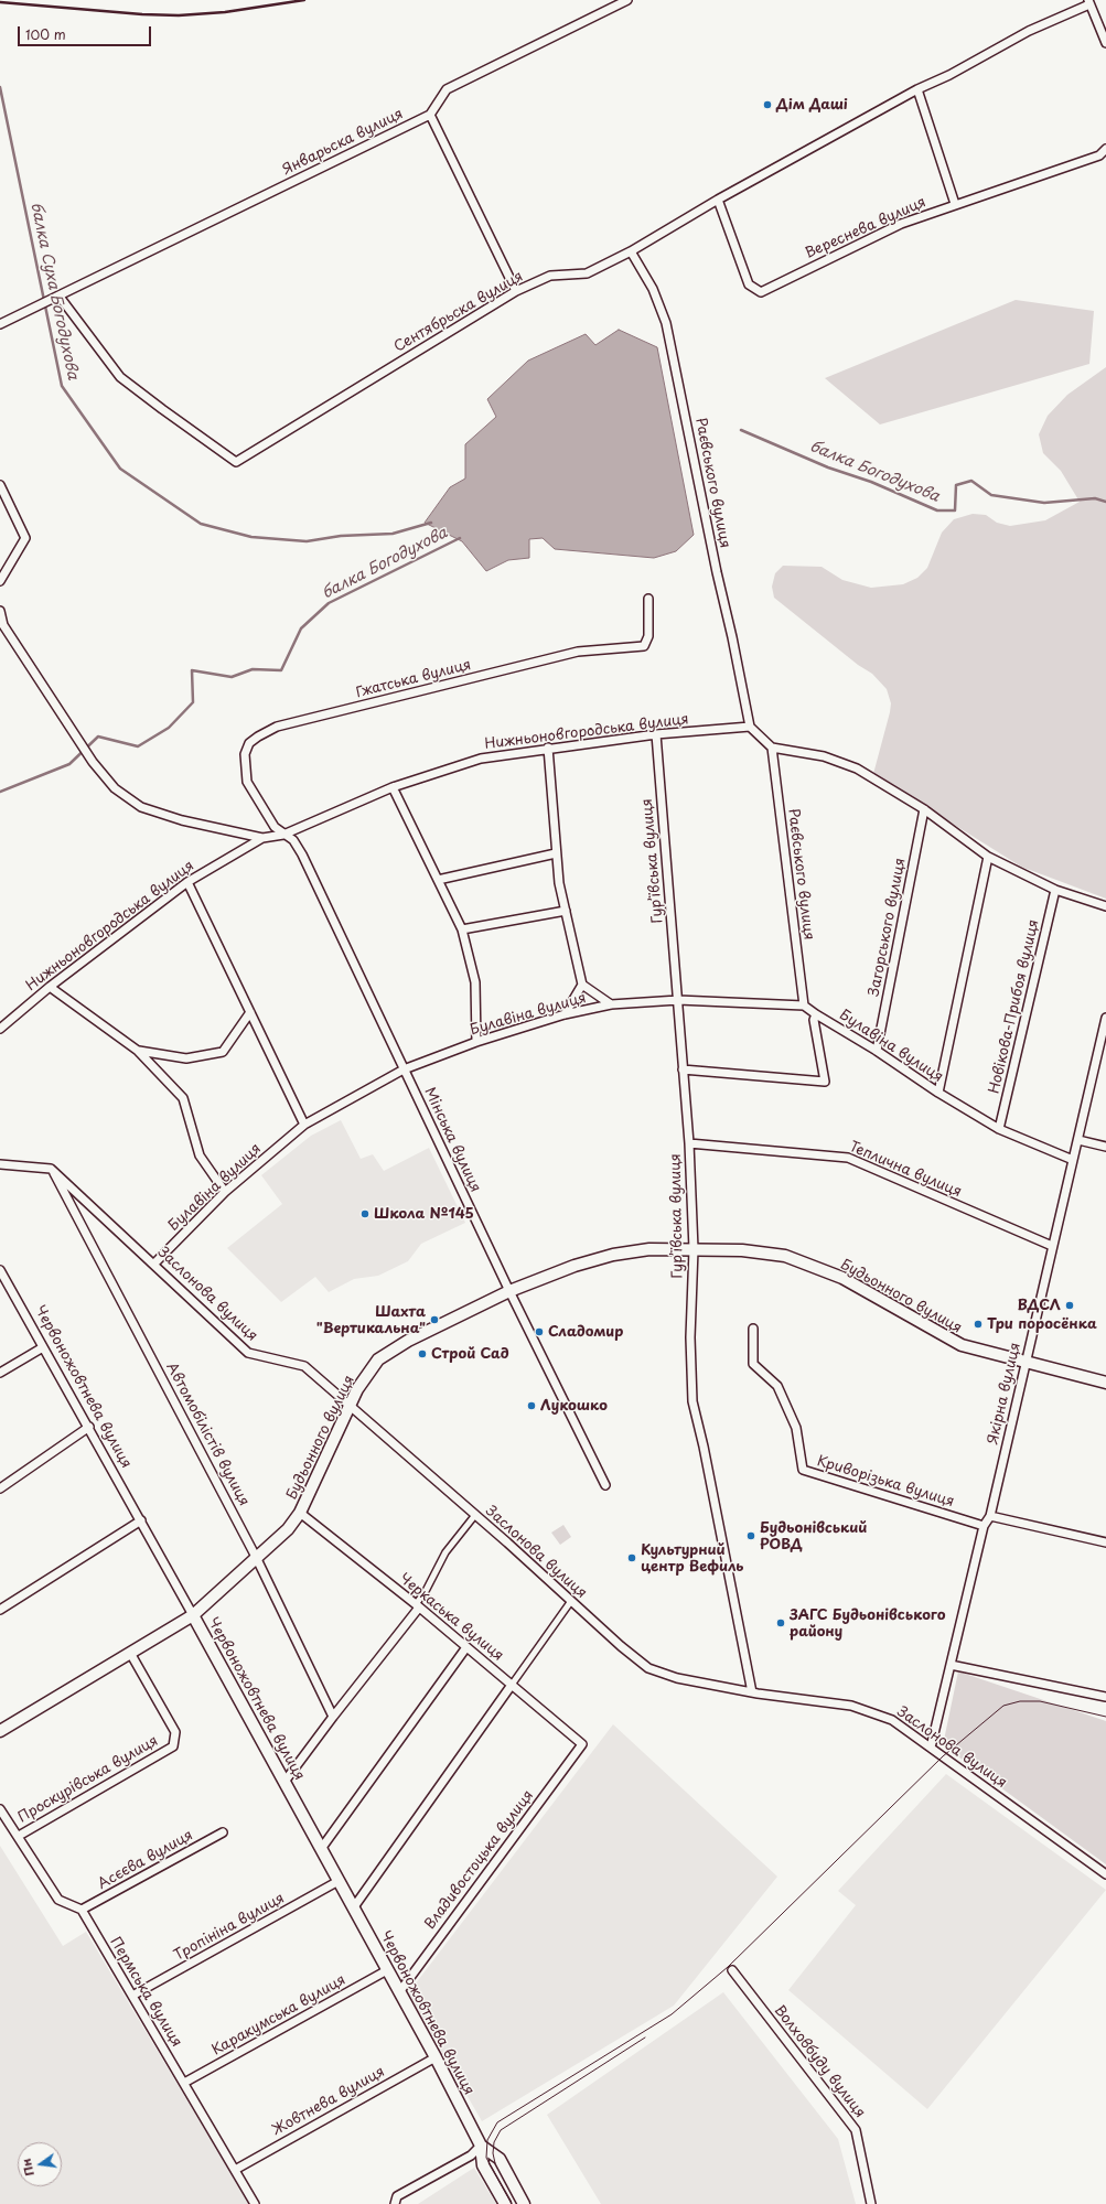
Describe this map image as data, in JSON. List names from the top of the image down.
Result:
{
  "streets": {
    "main road": ["Будьонного вулиця", "Червоножовтнева вулиця"],
    "street": [
      "Январьска вулиця",
      "Вереснева вулиця",
      "Сентябрьска вулиця",
      "Раєвського вулиця",
      "Гжатська вулиця",
      "Нижньоновгородська вулиця",
      "Гур’ївська вулиця",
      "Загорського вулиця",
      "Новікова-Прибоя вулиця",
      "Булавіна вулиця",
      "Мінська вулиця",
      "Теплична вулиця",
      "Заслонова вулиця",
      "Якірна вулиця",
      "Автомобілістів вулиця",
      "Криворізька вулиця",
      "Черкаська вулиця",
      "Проскурівська вулиця",
      "Асєєва вулиця",
      "Владивостоцька вулиця",
      "Тропініна вулиця",
      "Пермська вулиця",
      "Каракумська вулиця",
      "Волховбуду вулиця",
      "Жовтнева вулиця"
    ]
  },
  "crossings": [
    ["Январьска вулиця", "Сентябрьска вулиця"],
    ["Вереснева вулиця", "Сентябрьска вулиця"],
    ["Сентябрьска вулиця", "Раєвського вулиця"],
    ["Раєвського вулиця", "Нижньоновгородська вулиця"],
    ["Раєвського вулиця", "Булавіна вулиця"],
    ["Гжатська вулиця", "Нижньоновгородська вулиця"],
    ["Гжатська вулиця", "Мінська вулиця"],
    ["Нижньоновгородська вулиця", "Гур’ївська вулиця"],
    ["Нижньоновгородська вулиця", "Мінська вулиця"],
    ["Гур’ївська вулиця", "Булавіна вулиця"],
    ["Гур’ївська вулиця", "Теплична вулиця"],
    ["Гур’ївська вулиця", "Заслонова вулиця"],
    ["Гур’ївська вулиця", "Будьонного вулиця"],
    ["Загорського вулиця", "Булавіна вулиця"],
    ["Новікова-Прибоя вулиця", "Булавіна вулиця"],
    ["Булавіна вулиця", "Мінська вулиця"],
    ["Булавіна вулиця", "Заслонова вулиця"],
    ["Булавіна вулиця", "Якірна вулиця"],
    ["Мінська вулиця", "Будьонного вулиця"],
    ["Теплична вулиця", "Якірна вулиця"],
    ["Заслонова вулиця", "Будьонного вулиця"],
    ["Заслонова вулиця", "Якірна вулиця"],
    ["Заслонова вулиця", "Автомобілістів вулиця"],
    ["Будьонного вулиця", "Червоножовтнева вулиця"],
    ["Будьонного вулиця", "Якірна вулиця"],
    ["Будьонного вулиця", "Автомобілістів вулиця"],
    ["Будьонного вулиця", "Черкаська вулиця"],
    ["Будьонного вулиця", "Проскурівська вулиця"],
    ["Червоножовтнева вулиця", "Владивостоцька вулиця"],
    ["Червоножовтнева вулиця", "Тропініна вулиця"],
    ["Червоножовтнева вулиця", "Каракумська вулиця"],
    ["Червоножовтнева вулиця", "Жовтнева вулиця"],
    ["Якірна вулиця", "Криворізька вулиця"],
    ["Черкаська вулиця", "Владивостоцька вулиця"],
    ["Асєєва вулиця", "Пермська вулиця"],
    ["Тропініна вулиця", "Пермська вулиця"],
    ["Пермська вулиця", "Каракумська вулиця"],
    ["Пермська вулиця", "Жовтнева вулиця"]
  ],
  "water": ["балка Суха Богодухова", "балка Богодухова"],
  "places": [
    "Дім Даші",
    "Школа №145",
    "ВДСЛ",
    "Шахта \"Вертикальна\"",
    "Три поросёнка",
    "Сладомир",
    "Строй Сад",
    "Лукошко",
    "Будьонівський РОВД",
    "Культурний центр Вефиль",
    "ЗАГС Будьонівського району"
  ],
  "scale_bar": "100 m",
  "north": "left"
}
